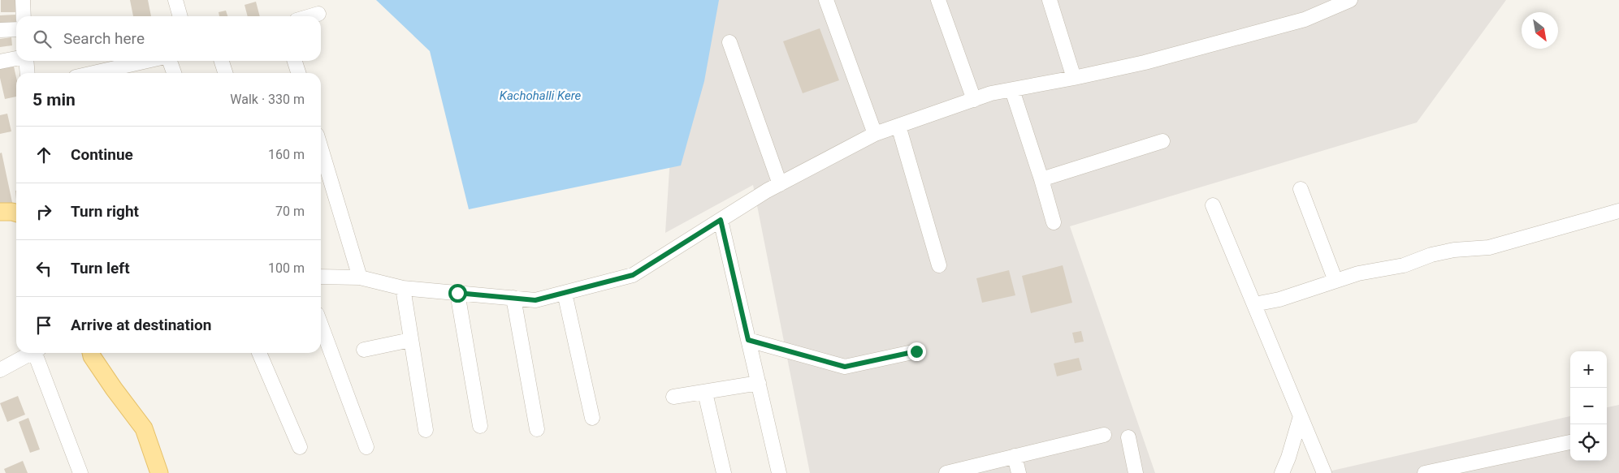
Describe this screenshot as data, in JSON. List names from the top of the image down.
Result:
{
  "water": ["Kachohalli Kere"],
  "north": "bottom right",
  "page": {
    "search": "Search here",
    "heading": ["5 min", "Walk · 330 m"],
    "list": [
      ["Continue", "160 m"],
      ["Turn right", "70 m"],
      ["Turn left", "100 m"],
      "Arrive at destination"
    ],
    "map_buttons": ["+", "−"]
  }
}
